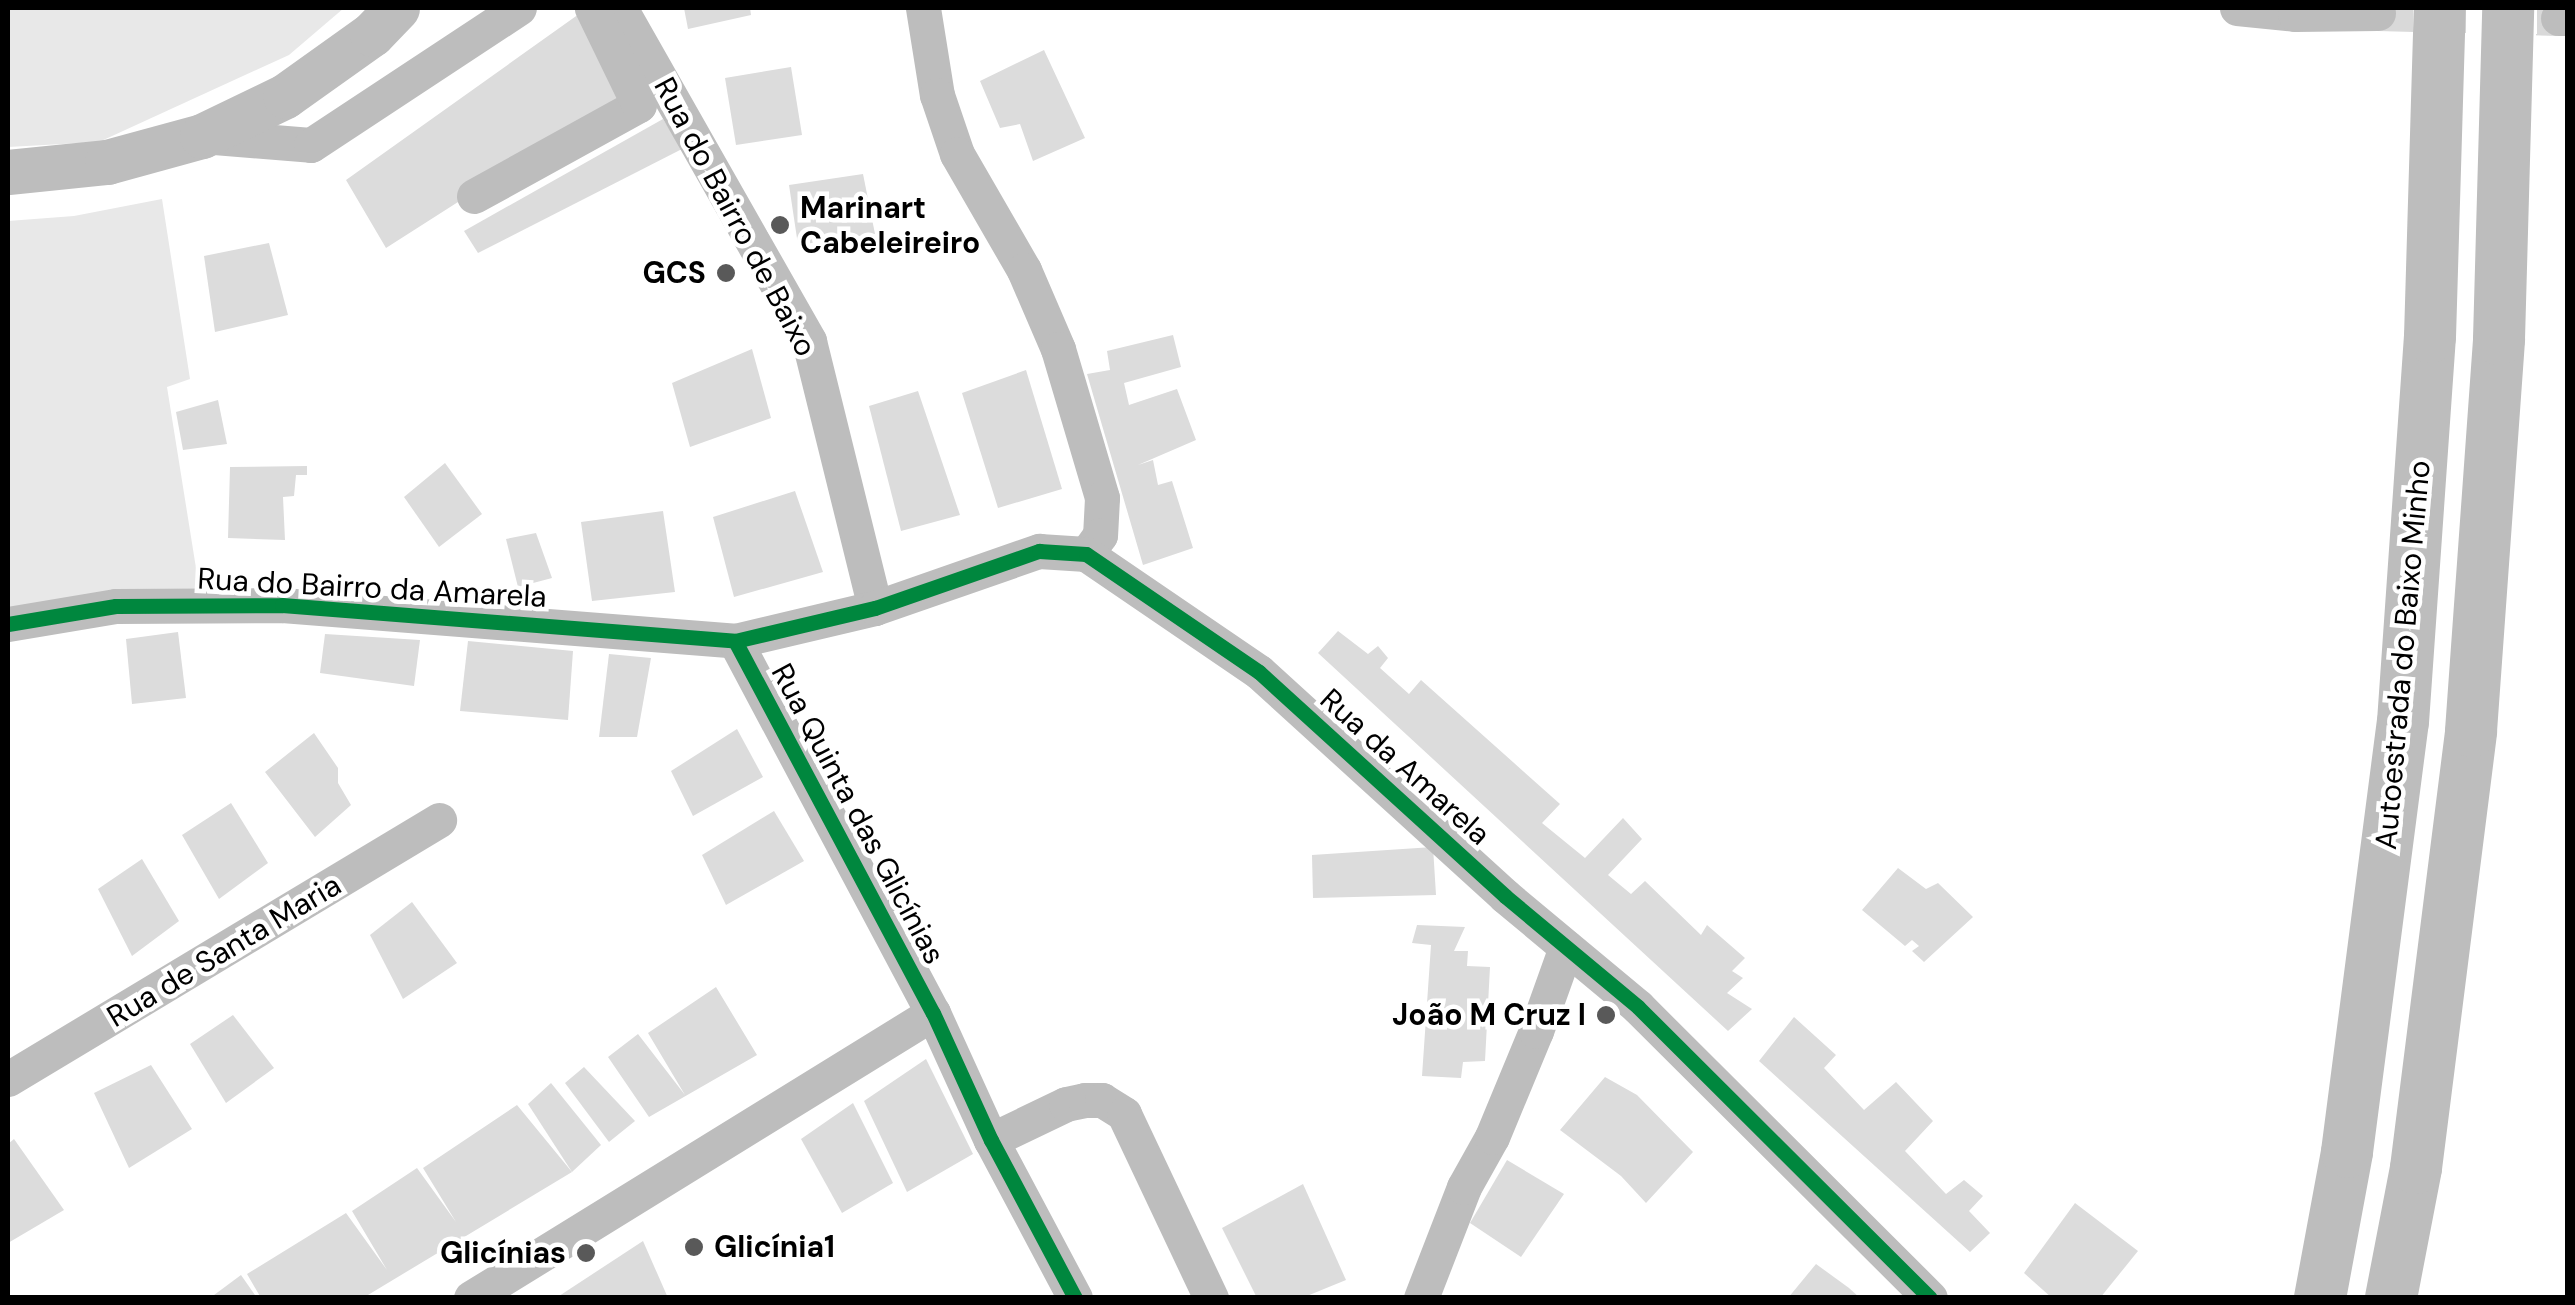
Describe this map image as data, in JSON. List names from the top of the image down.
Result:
{
  "streets": {
    "highway": ["Autoestrada do Baixo Minho"],
    "street": [
      "Rua do Bairro de Baixo",
      "Rua do Bairro da Amarela",
      "Rua da Amarela",
      "Rua Quinta das Glicínias",
      "Rua de Santa Maria"
    ]
  },
  "crossings": [
    ["Rua do Bairro da Amarela", "Rua Quinta das Glicínias"]
  ],
  "places": [
    "Marinart Cabeleireiro",
    "GCS",
    "João M Cruz I",
    "Glicínia1",
    "Glicínias"
  ]
}
